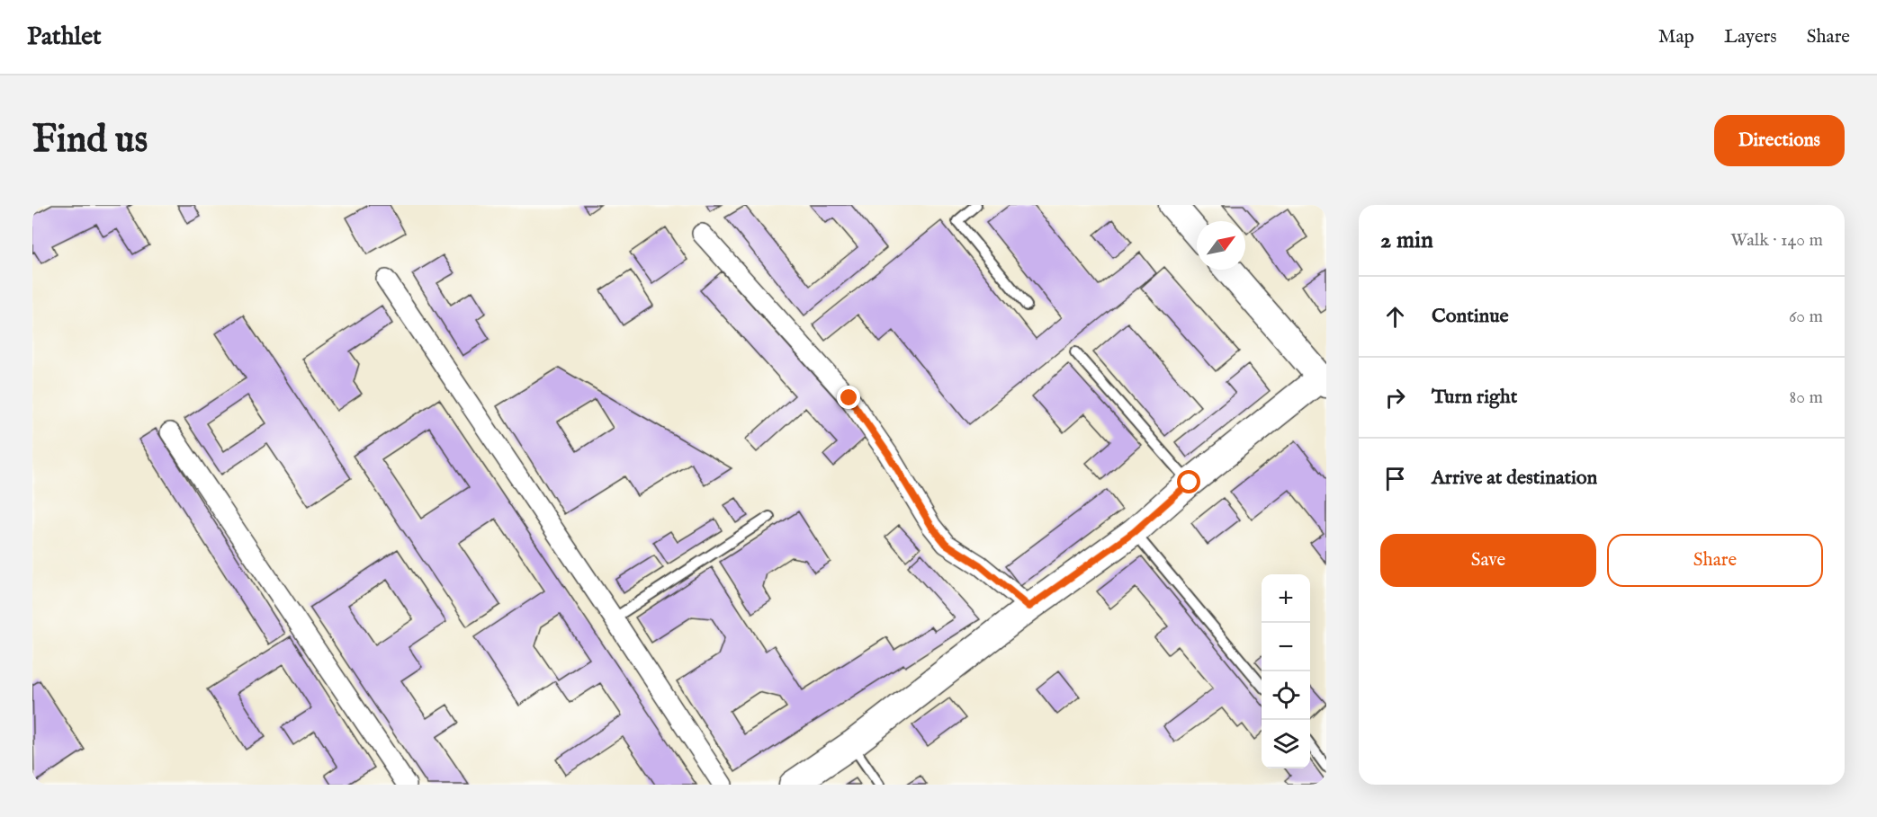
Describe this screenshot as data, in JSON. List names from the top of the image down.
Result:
{
  "north": "top right",
  "page": {
    "header": "Pathlet",
    "nav": ["Map", "Layers", "Share"],
    "buttons": [
      "Directions",
      ["Save", "Share"]
    ],
    "title": "Find us",
    "heading": ["2 min", "Walk · 140 m"],
    "list": [
      ["Continue", "60 m"],
      ["Turn right", "80 m"],
      "Arrive at destination"
    ],
    "map_buttons": ["+", "−"]
  }
}
